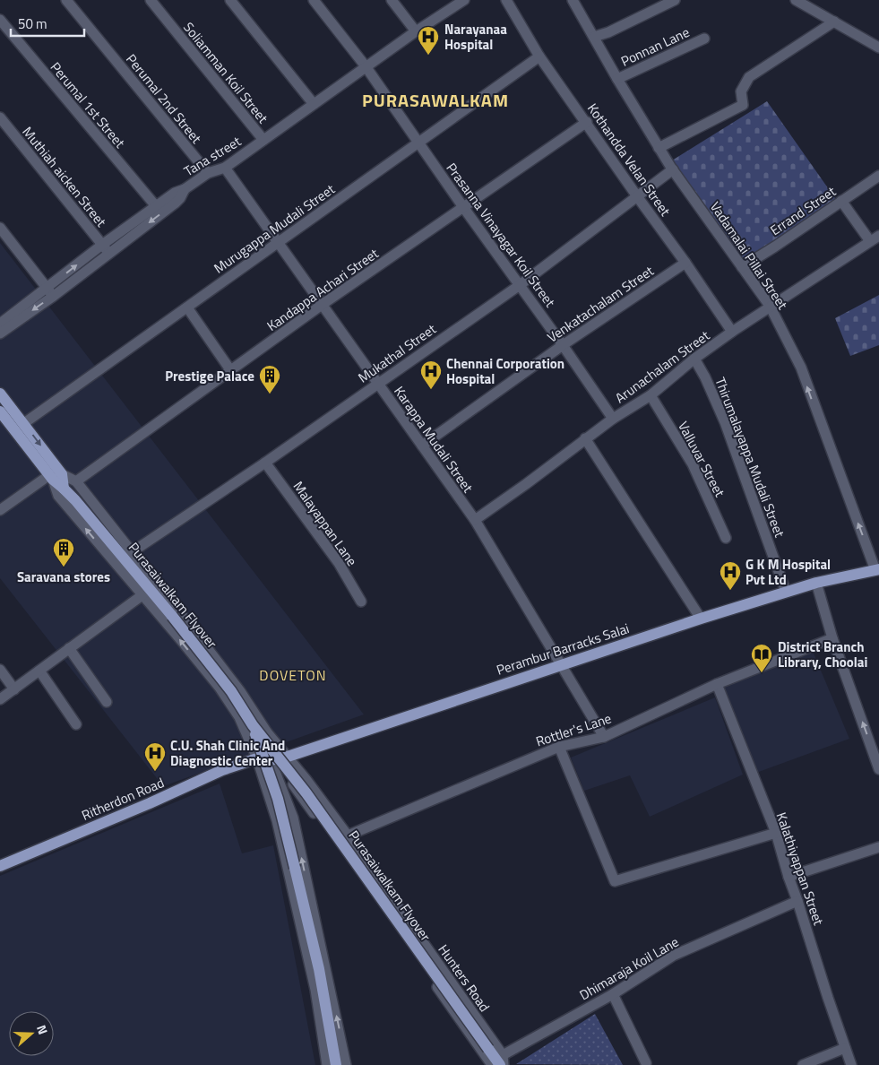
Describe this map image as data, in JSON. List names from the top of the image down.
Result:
{
  "streets": {
    "main road": ["Purasaiwalkam Flyover", "Perambur Barracks Salai", "Ritherdon Road"],
    "street": [
      "Ponnan Lane",
      "Soliamman Koil Street",
      "Perumal 2nd Street",
      "Perumal 1st Street",
      "Tana street",
      "Kothandda Velan Street",
      "Muthiah aicken Street",
      "Errand Street",
      "Murugappa Mudali Street",
      "Prasanna Vinayagar Koil Street",
      "Vadamalai Pillai Street",
      "Kandappa Achari Street",
      "Venkatachalam Street",
      "Mukathal Street",
      "Arunachalam Street",
      "Karappa Mudali Street",
      "Thirumalayappa Mudali Street",
      "Valluvar Street",
      "Malayappan Lane",
      "Rottler's Lane",
      "Kalathiyappan Street",
      "Dhimaraja Koil Lane",
      "Hunters Road"
    ]
  },
  "crossings": [
    ["Ponnan Lane", "Vadamalai Pillai Street"],
    ["Soliamman Koil Street", "Tana street"],
    ["Perumal 2nd Street", "Tana street"],
    ["Perumal 1st Street", "Tana street"],
    ["Tana street", "Muthiah aicken Street"],
    ["Tana street", "Prasanna Vinayagar Koil Street"],
    ["Tana street", "Karappa Mudali Street"],
    ["Kothandda Velan Street", "Murugappa Mudali Street"],
    ["Kothandda Velan Street", "Kandappa Achari Street"],
    ["Kothandda Velan Street", "Venkatachalam Street"],
    ["Kothandda Velan Street", "Mukathal Street"],
    ["Kothandda Velan Street", "Arunachalam Street"],
    ["Errand Street", "Vadamalai Pillai Street"],
    ["Murugappa Mudali Street", "Prasanna Vinayagar Koil Street"],
    ["Murugappa Mudali Street", "Karappa Mudali Street"],
    ["Prasanna Vinayagar Koil Street", "Kandappa Achari Street"],
    ["Prasanna Vinayagar Koil Street", "Venkatachalam Street"],
    ["Prasanna Vinayagar Koil Street", "Mukathal Street"],
    ["Prasanna Vinayagar Koil Street", "Arunachalam Street"],
    ["Vadamalai Pillai Street", "Mukathal Street"],
    ["Vadamalai Pillai Street", "Arunachalam Street"],
    ["Vadamalai Pillai Street", "Perambur Barracks Salai"],
    ["Kandappa Achari Street", "Karappa Mudali Street"],
    ["Kandappa Achari Street", "Hunters Road"],
    ["Venkatachalam Street", "Karappa Mudali Street"],
    ["Mukathal Street", "Karappa Mudali Street"],
    ["Mukathal Street", "Malayappan Lane"],
    ["Mukathal Street", "Hunters Road"],
    ["Arunachalam Street", "Karappa Mudali Street"],
    ["Arunachalam Street", "Thirumalayappa Mudali Street"],
    ["Arunachalam Street", "Valluvar Street"],
    ["Karappa Mudali Street", "Perambur Barracks Salai"],
    ["Karappa Mudali Street", "Rottler's Lane"],
    ["Thirumalayappa Mudali Street", "Perambur Barracks Salai"],
    ["Purasaiwalkam Flyover", "Dhimaraja Koil Lane"],
    ["Purasaiwalkam Flyover", "Hunters Road"],
    ["Perambur Barracks Salai", "Ritherdon Road"],
    ["Perambur Barracks Salai", "Hunters Road"],
    ["Rottler's Lane", "Kalathiyappan Street"],
    ["Rottler's Lane", "Hunters Road"],
    ["Kalathiyappan Street", "Dhimaraja Koil Lane"],
    ["Dhimaraja Koil Lane", "Hunters Road"]
  ],
  "one_way": ["Vadamalai Pillai Street"],
  "districts": ["PURASAWALKAM", "DOVETON"],
  "places": {
    "hospital": [
      "Narayanaa Hospital",
      "Chennai Corporation Hospital",
      "G K M Hospital Pvt Ltd",
      "C.U. Shah Clinic And Diagnostic Center"
    ],
    "building": ["Prestige Palace", "Saravana stores"],
    "library": ["District Branch Library, Choolai"]
  },
  "scale_bar": "50 m",
  "north": "right"
}
